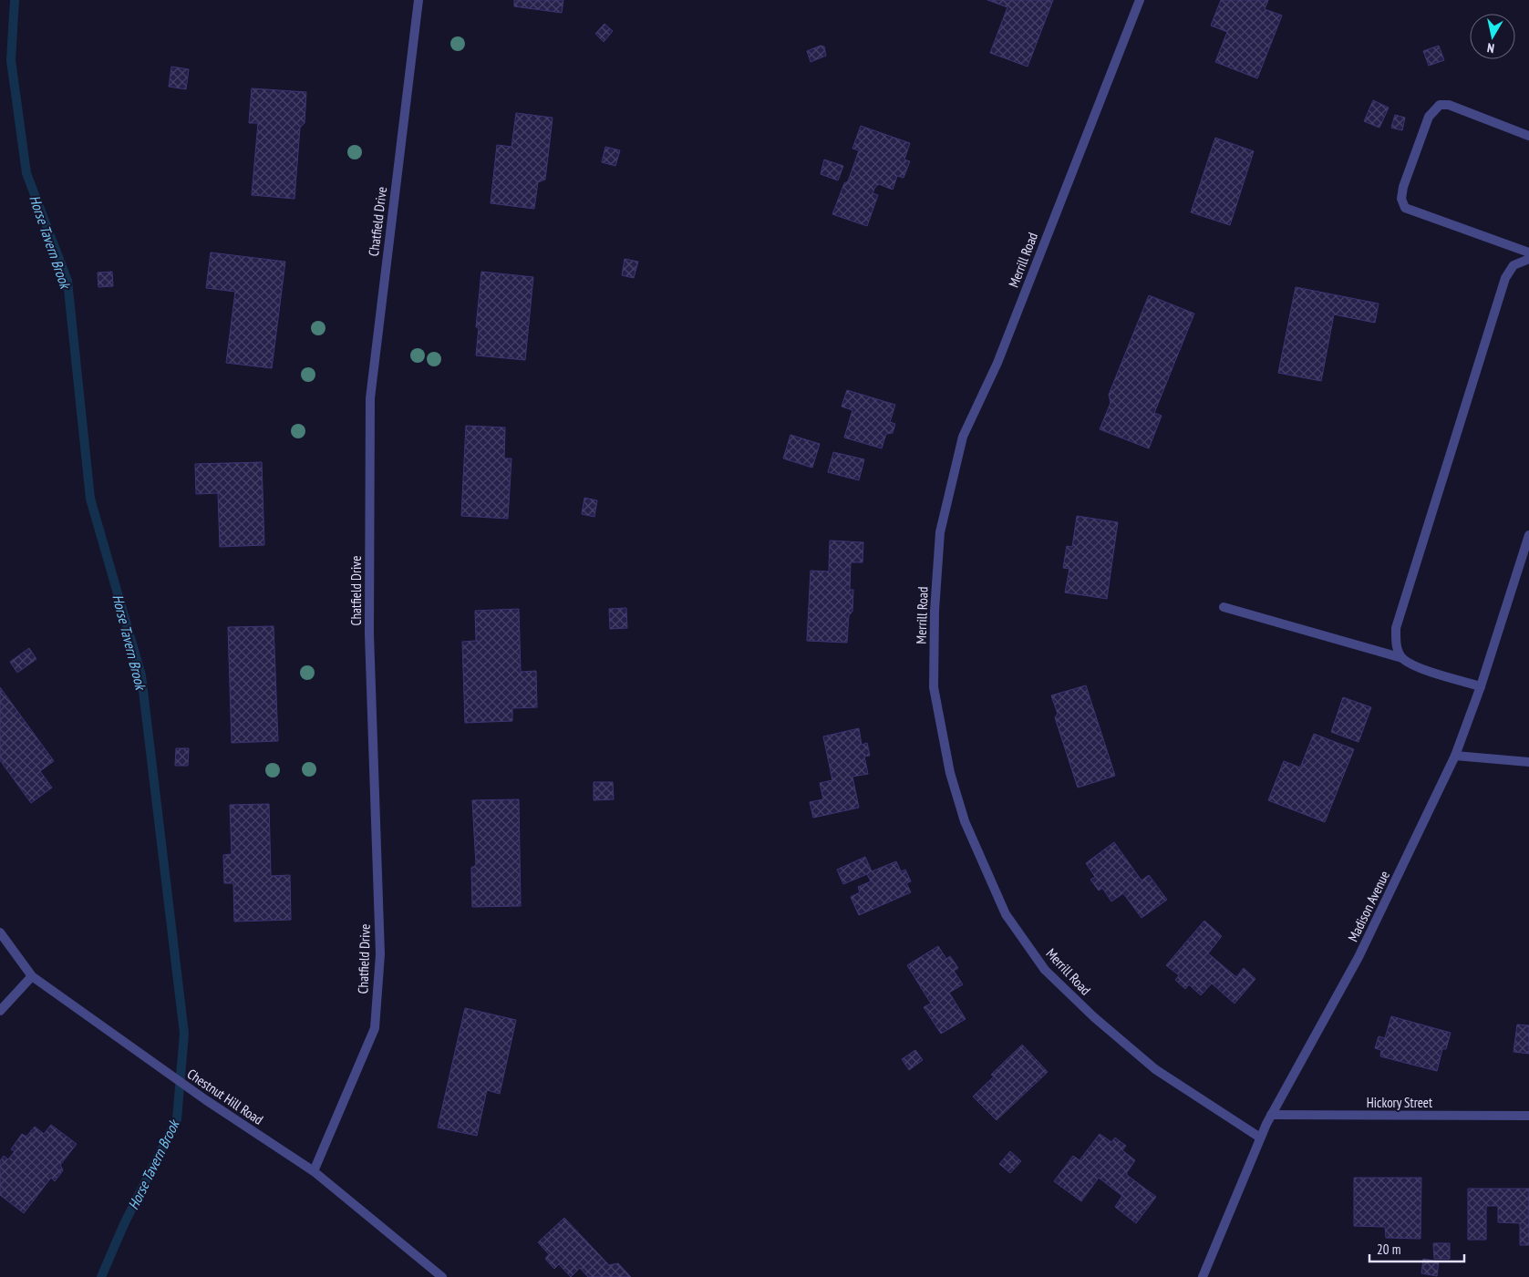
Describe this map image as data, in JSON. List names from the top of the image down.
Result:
{
  "streets": {
    "street": [
      "Chatfield Drive",
      "Merrill Road",
      "Madison Avenue",
      "Chestnut Hill Road",
      "Hickory Street"
    ]
  },
  "crossings": [
    ["Chatfield Drive", "Chestnut Hill Road"],
    ["Merrill Road", "Madison Avenue"],
    ["Madison Avenue", "Hickory Street"]
  ],
  "water": ["Horse Tavern Brook"],
  "scale_bar": "20 m",
  "north": "bottom"
}
